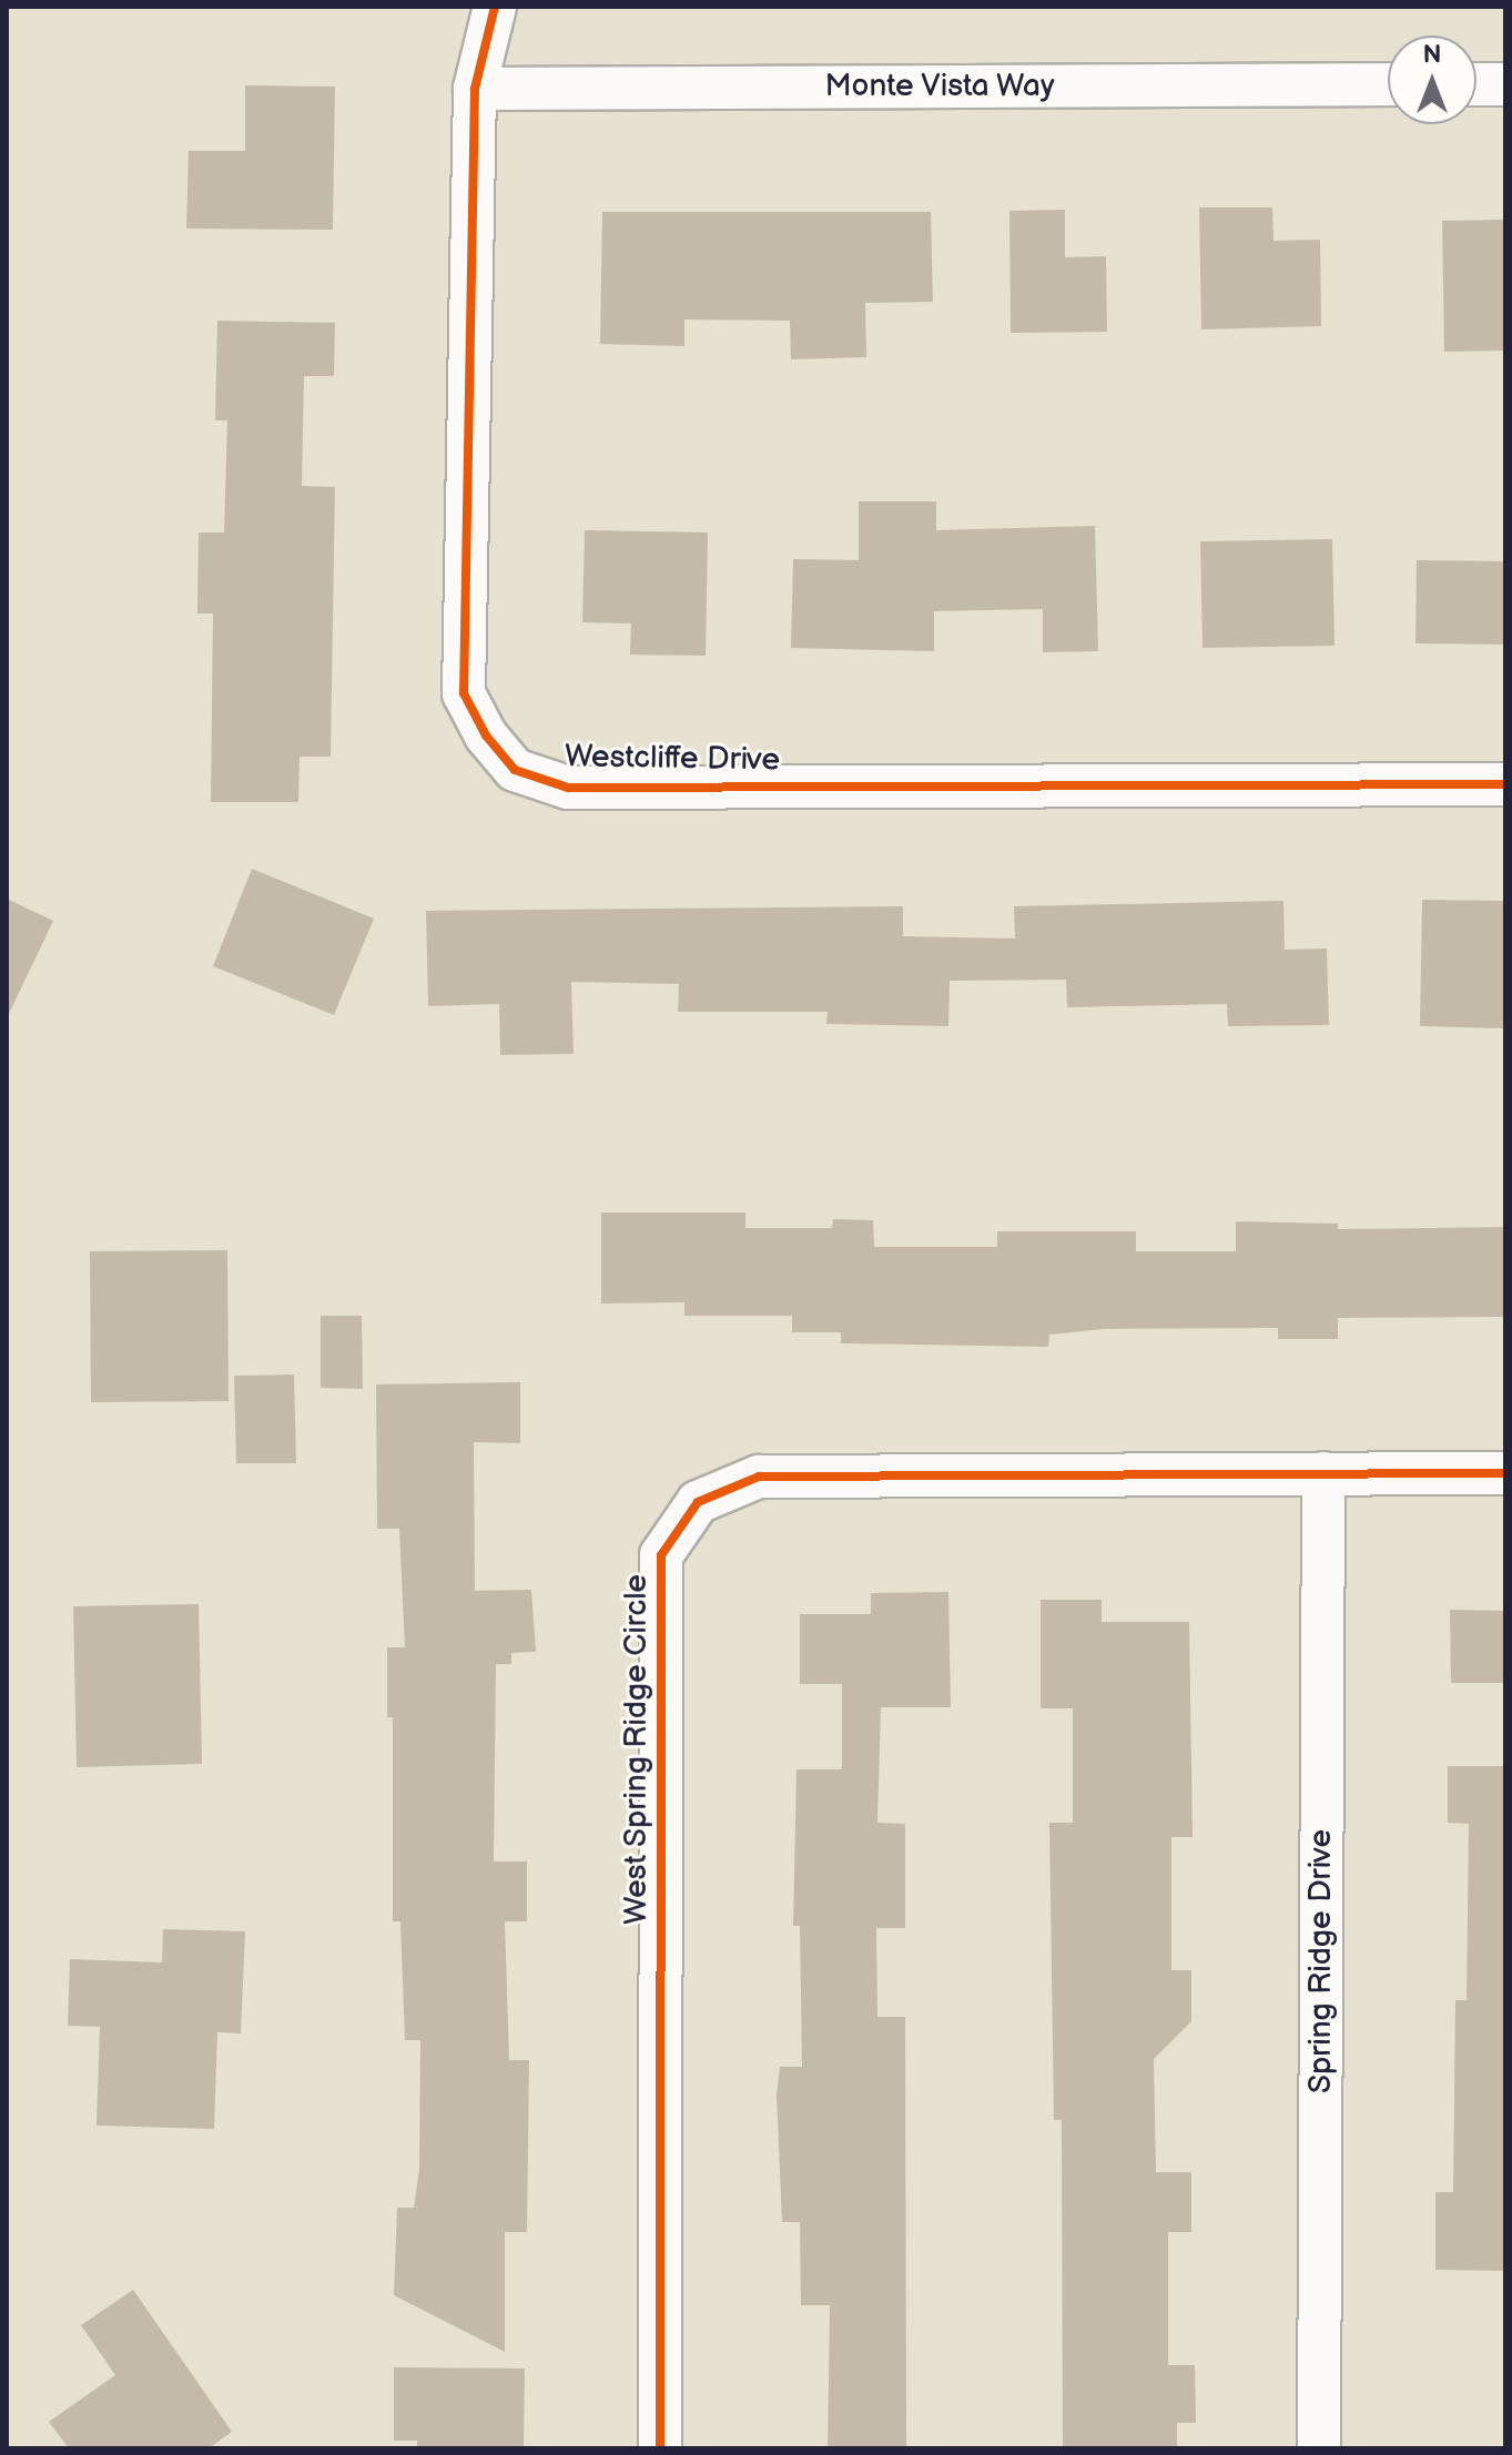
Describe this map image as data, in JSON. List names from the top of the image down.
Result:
{
  "streets": {
    "street": [
      "Monte Vista Way",
      "Westcliffe Drive",
      "West Spring Ridge Circle",
      "Spring Ridge Drive"
    ]
  },
  "crossings": [
    ["Monte Vista Way", "Westcliffe Drive"],
    ["West Spring Ridge Circle", "Spring Ridge Drive"]
  ],
  "north": "top"
}
